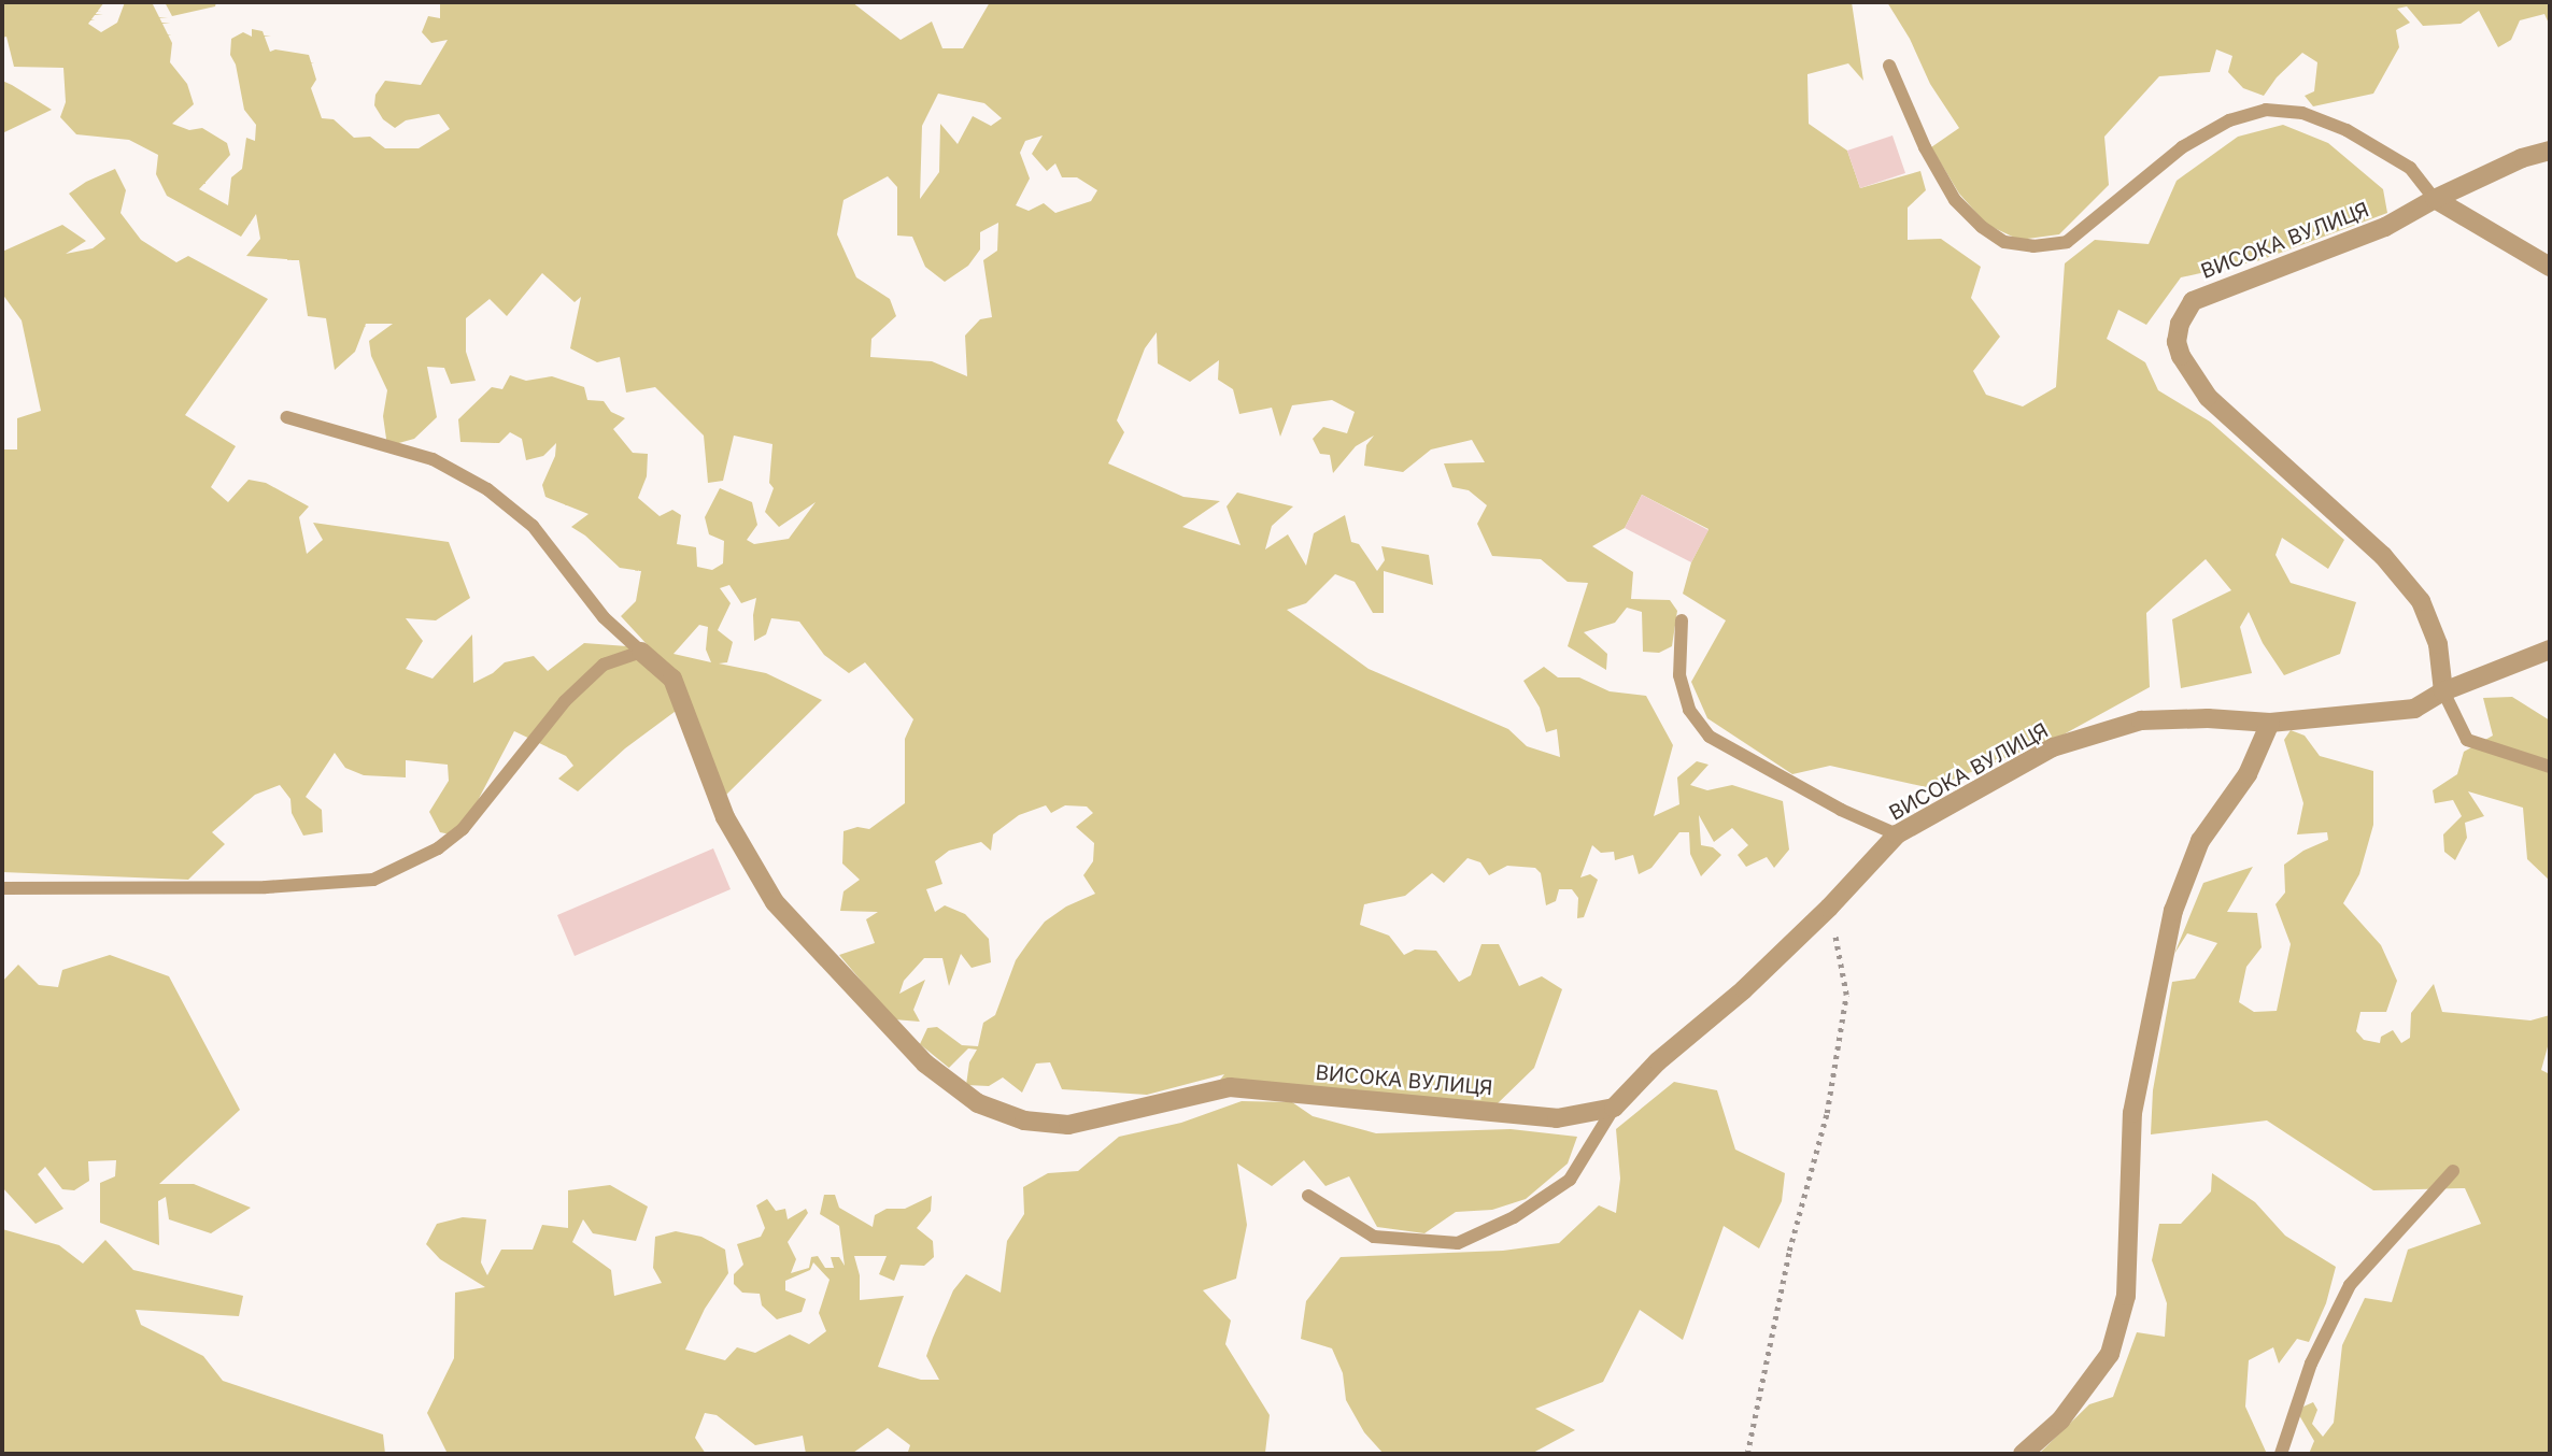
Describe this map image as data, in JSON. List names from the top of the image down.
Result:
{
  "streets": {
    "street": ["ВИСОКА ВУЛИЦЯ"]
  }
}
